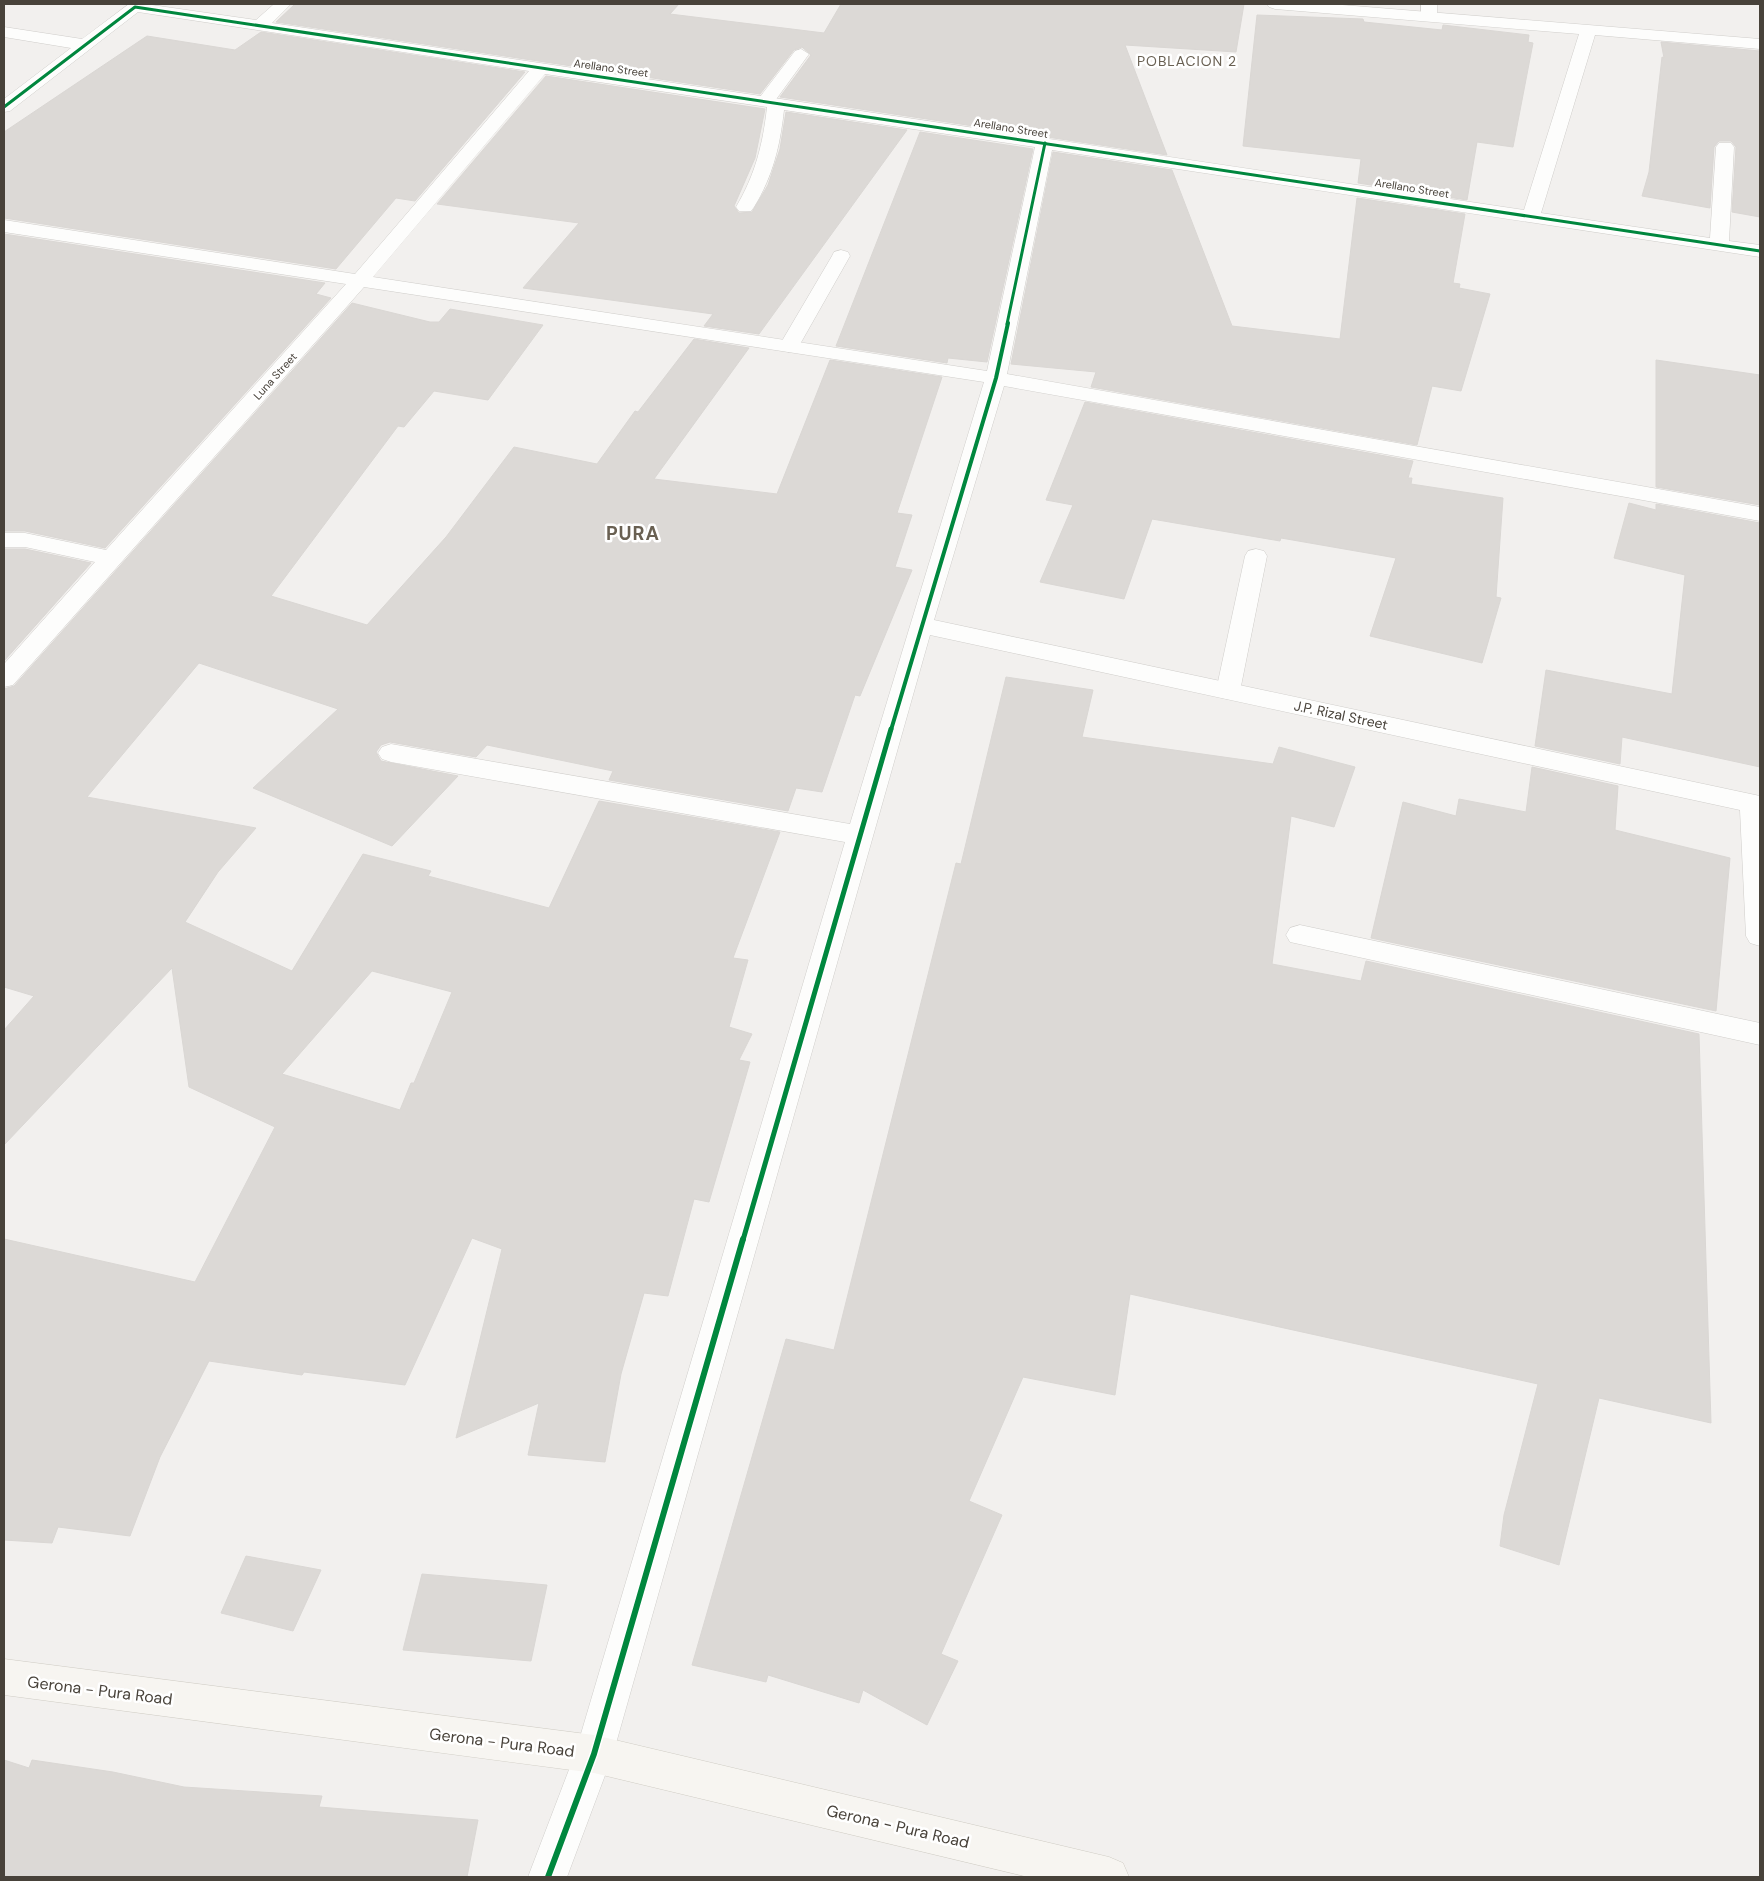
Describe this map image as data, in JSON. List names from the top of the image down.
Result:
{
  "streets": {
    "main road": ["Gerona - Pura Road"],
    "street": ["Arellano Street", "Luna Street", "J.P. Rizal Street"]
  },
  "crossings": [
    ["Arellano Street", "Luna Street"]
  ],
  "districts": ["POBLACION 2", "PURA"]
}
